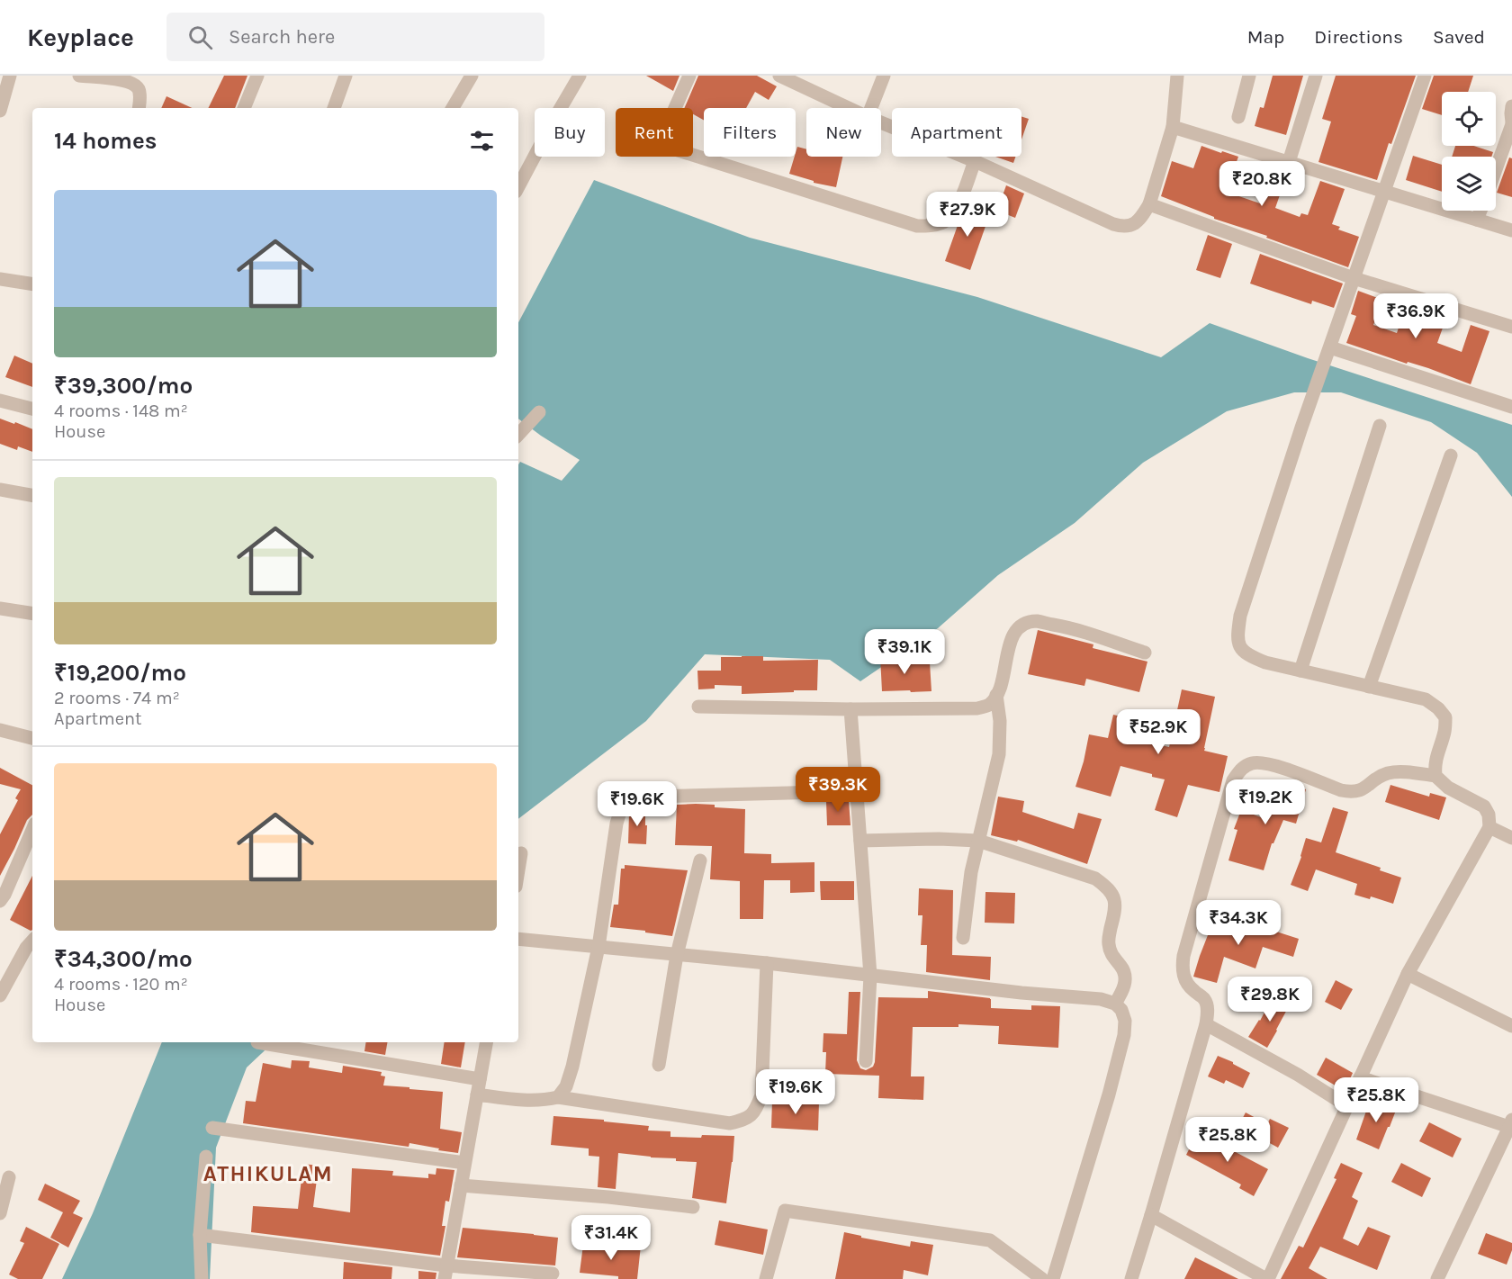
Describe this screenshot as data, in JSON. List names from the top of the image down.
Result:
{
  "districts": ["ATHIKULAM"],
  "page": {
    "header": "Keyplace",
    "search": "Search here",
    "nav": ["Map", "Directions", "Saved"],
    "chip": [
      "Buy",
      "Rent",
      "Filters",
      "New",
      "Apartment"
    ],
    "heading": "14 homes",
    "price": [
      "₹20.8K",
      "₹27.9K",
      "₹36.9K",
      "₹39.1K",
      "₹52.9K",
      "₹39.3K",
      "₹19.2K",
      "₹19.6K",
      "₹34.3K",
      "₹29.8K",
      "₹19.6K",
      "₹25.8K",
      "₹25.8K",
      "₹31.4K"
    ],
    "list": [
      {
        "name": "₹39,300/mo",
        "note": "4 rooms · 148 m² · House"
      },
      {
        "name": "₹19,200/mo",
        "note": "2 rooms · 74 m² · Apartment"
      },
      {
        "name": "₹34,300/mo",
        "note": "4 rooms · 120 m² · House"
      }
    ]
  }
}
